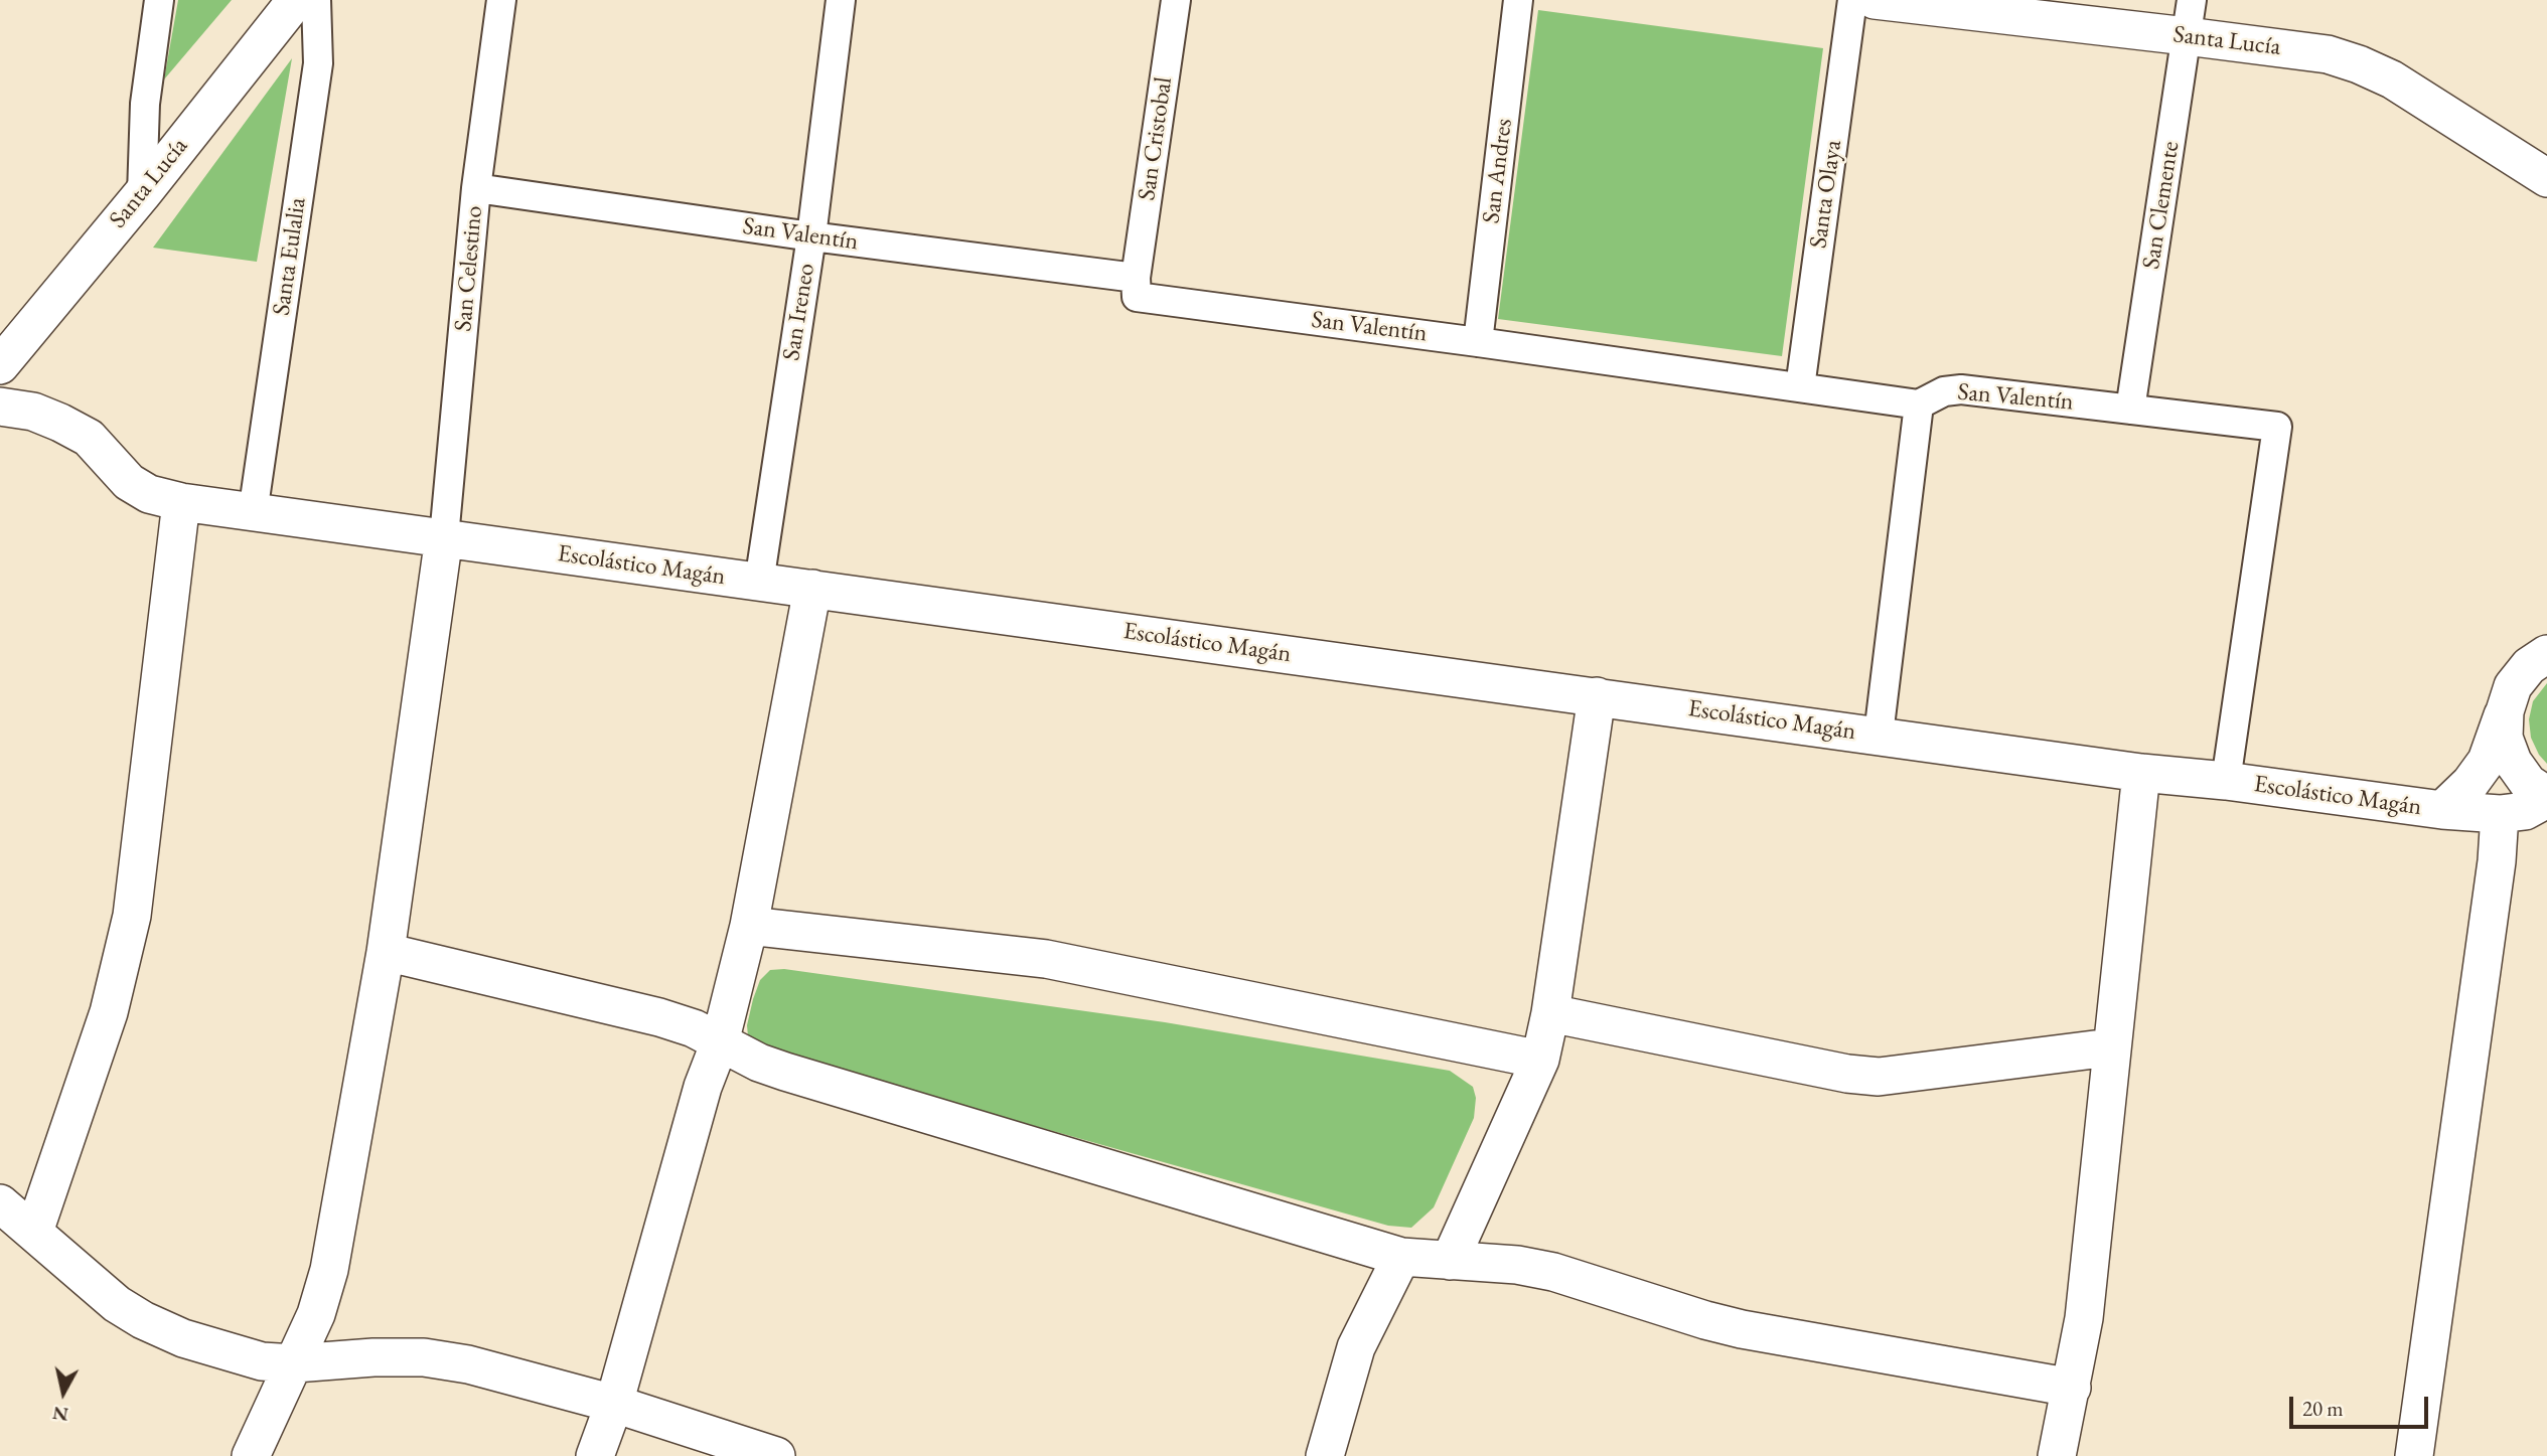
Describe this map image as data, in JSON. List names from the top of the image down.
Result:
{
  "streets": {
    "street": [
      "Santa Lucía",
      "San Cristobal",
      "San Andres",
      "Santa Olaya",
      "San Clemente",
      "San Valentín",
      "Santa Eulalia",
      "San Celestino",
      "San Ireneo",
      "Escolástico Magán"
    ]
  },
  "crossings": [
    ["Santa Lucía", "San Clemente"],
    ["San Cristobal", "San Valentín"],
    ["San Andres", "San Valentín"],
    ["Santa Olaya", "San Valentín"],
    ["San Clemente", "San Valentín"],
    ["San Valentín", "San Celestino"],
    ["San Valentín", "San Ireneo"],
    ["San Valentín", "Escolástico Magán"],
    ["Santa Eulalia", "Escolástico Magán"],
    ["San Celestino", "Escolástico Magán"],
    ["San Ireneo", "Escolástico Magán"]
  ],
  "scale_bar": "20 m",
  "north": "bottom"
}
